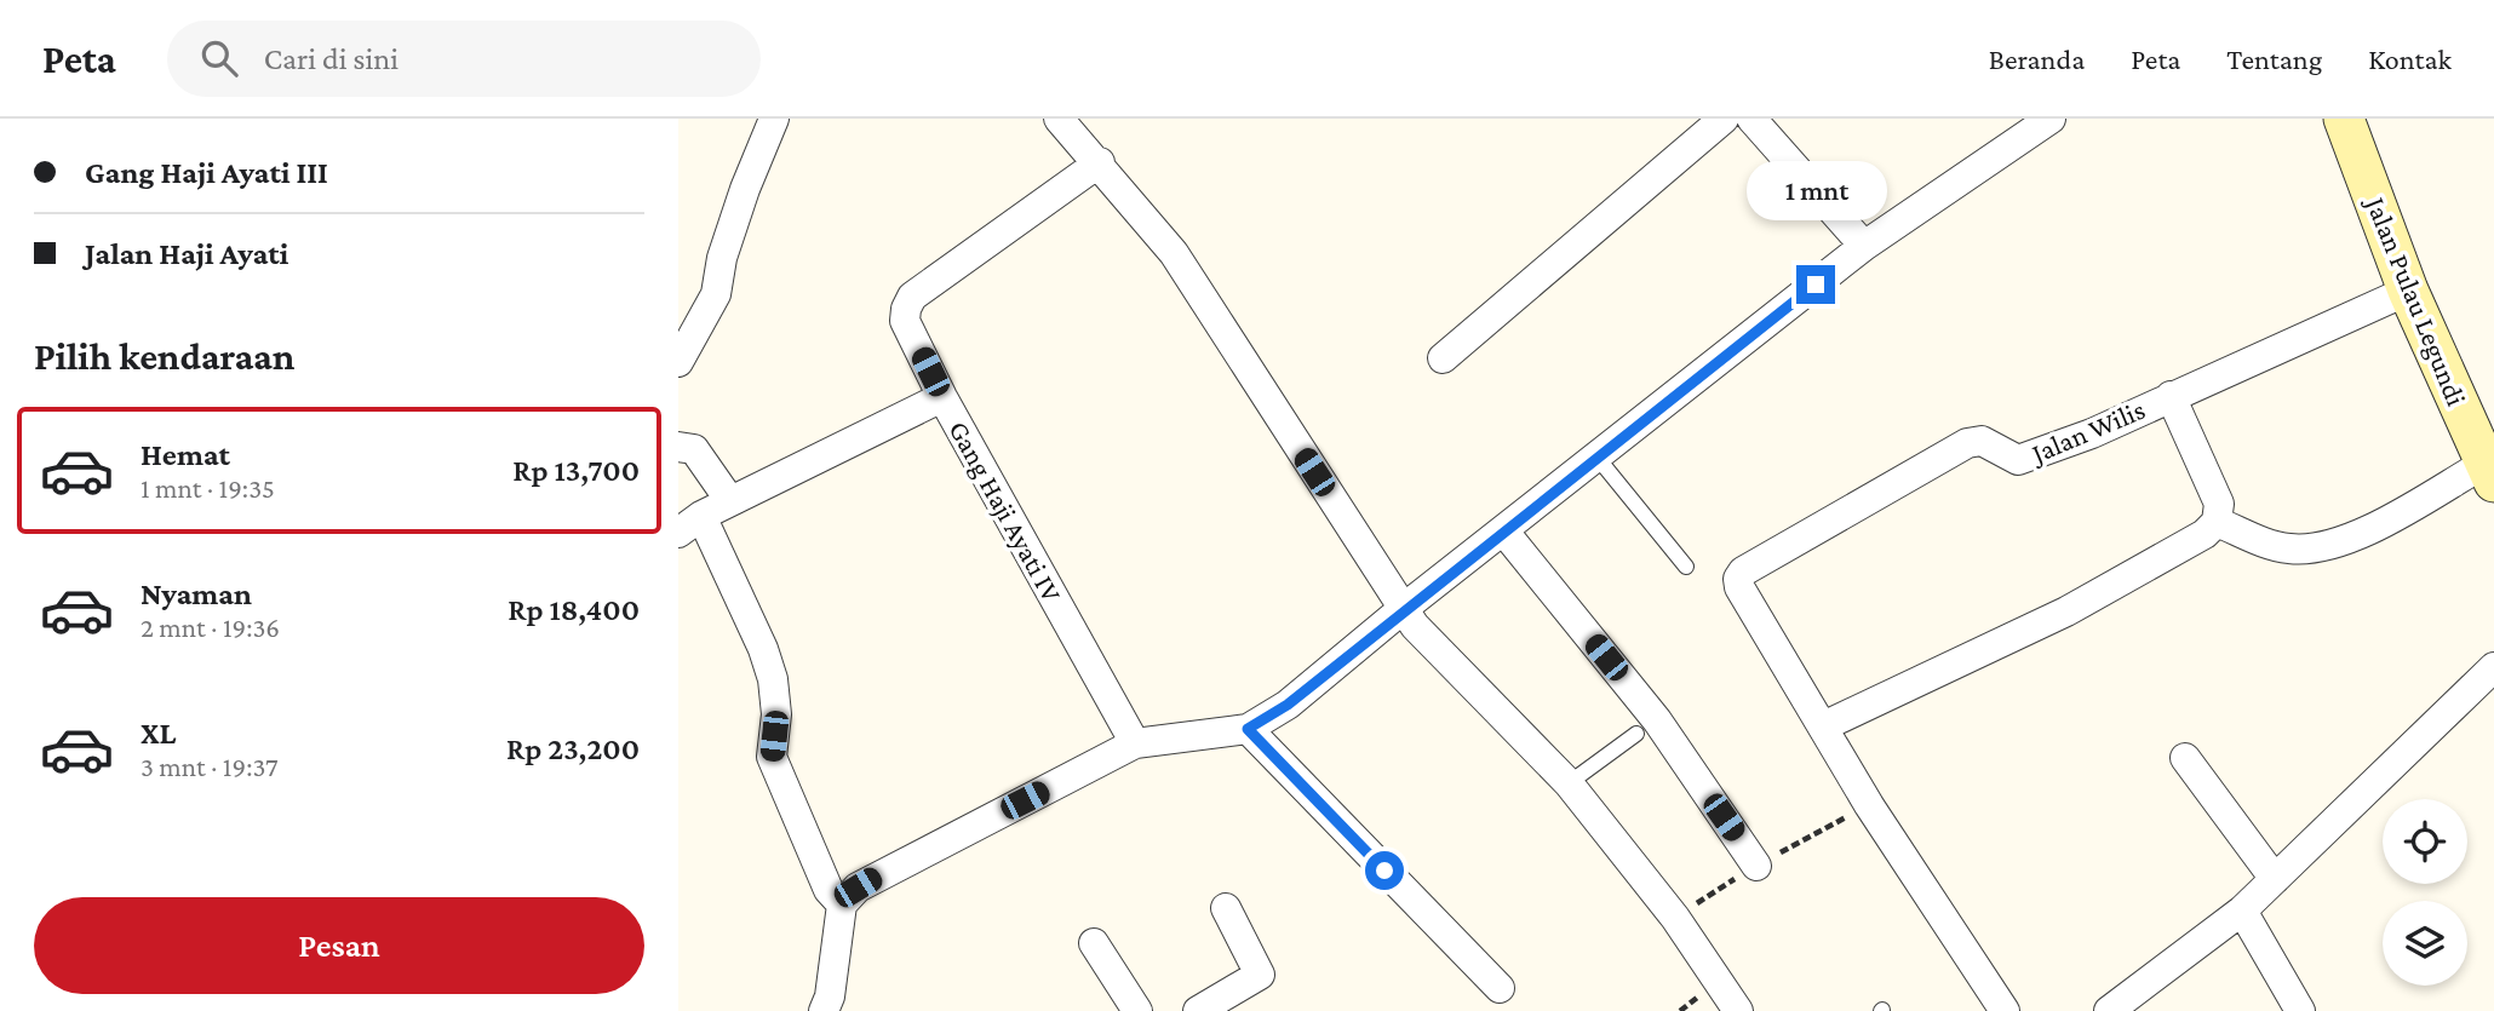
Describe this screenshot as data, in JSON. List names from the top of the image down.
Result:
{
  "streets": {
    "street": ["Jalan Pulau Legundi", "Jalan Wilis", "Gang Haji Ayati IV"]
  },
  "crossings": [
    ["Jalan Pulau Legundi", "Jalan Wilis"]
  ],
  "page": {
    "header": "Peta",
    "search": "Cari di sini",
    "nav": [
      "Beranda",
      "Peta",
      "Tentang",
      "Kontak"
    ],
    "banner": ["Gang Haji Ayati III", "Jalan Haji Ayati"],
    "bubble": "1 mnt",
    "heading": "Pilih kendaraan",
    "list": [
      {
        "name": "Hemat",
        "note": "1 mnt · 19:35",
        "value": "Rp 13,700"
      },
      {
        "name": "Nyaman",
        "note": "2 mnt · 19:36",
        "value": "Rp 18,400"
      },
      {
        "name": "XL",
        "note": "3 mnt · 19:37",
        "value": "Rp 23,200"
      }
    ],
    "buttons": "Pesan"
  }
}
